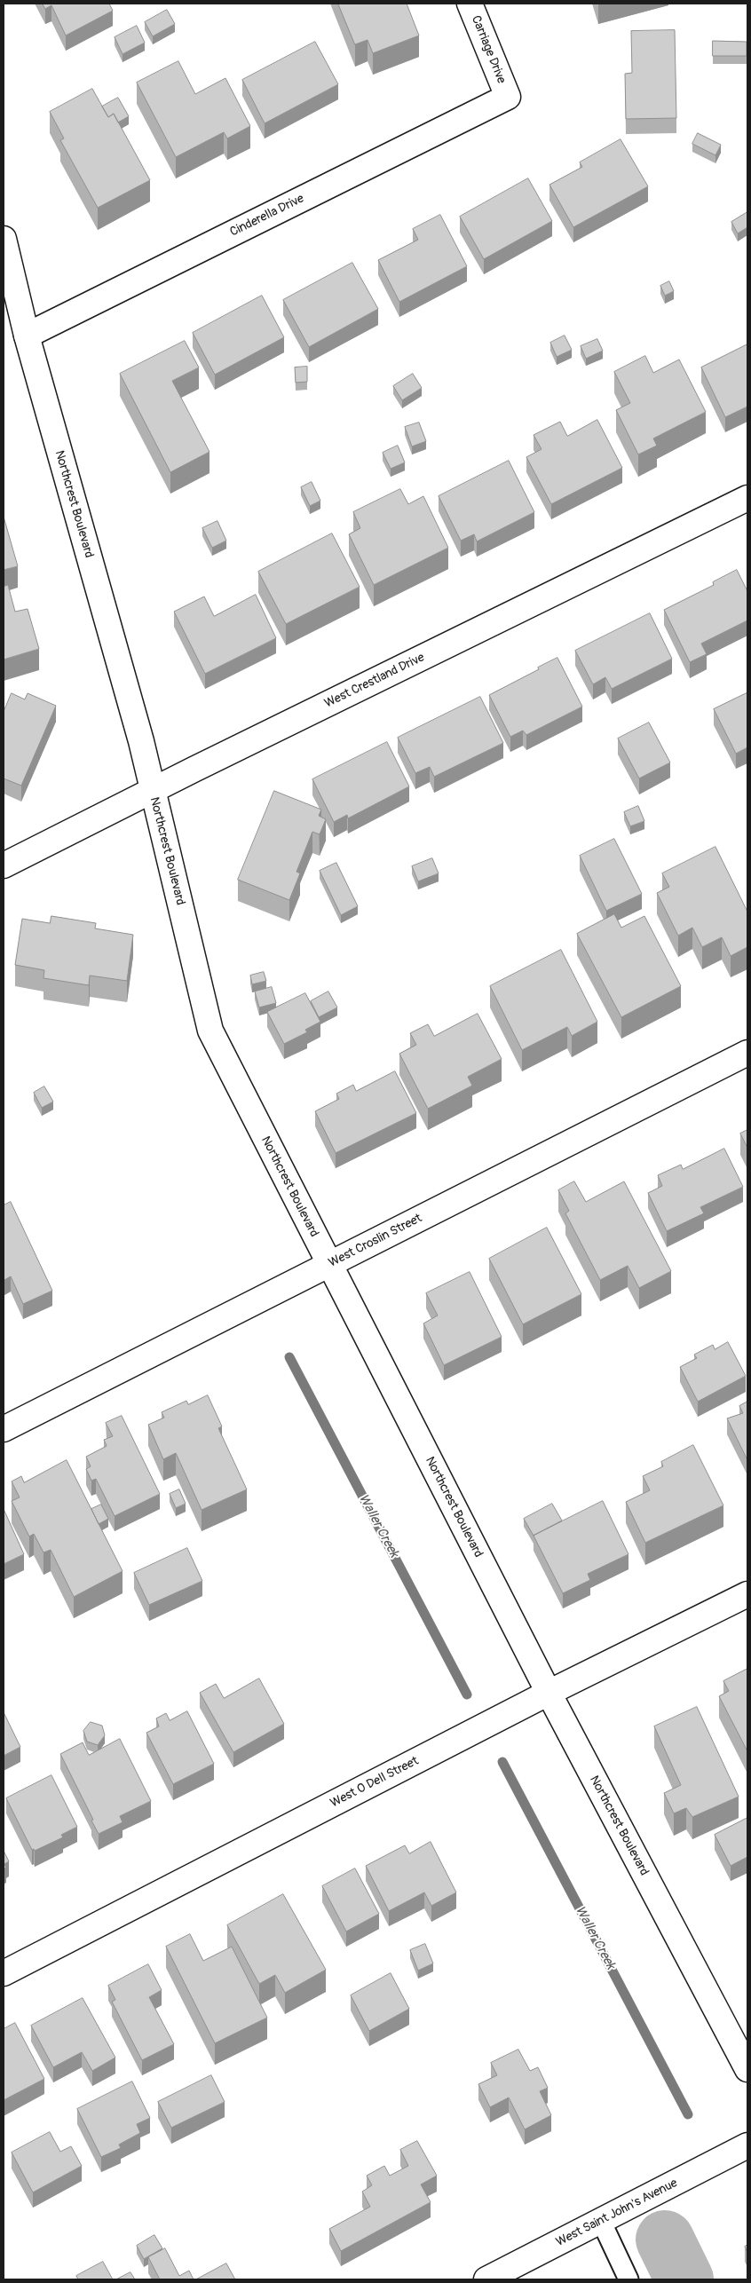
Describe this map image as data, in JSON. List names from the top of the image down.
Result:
{
  "streets": {
    "street": [
      "Carriage Drive",
      "Cinderella Drive",
      "Northcrest Boulevard",
      "West Crestland Drive",
      "West Croslin Street",
      "West O Dell Street",
      "West Saint John's Avenue"
    ]
  },
  "crossings": [
    ["Carriage Drive", "Cinderella Drive"],
    ["Cinderella Drive", "Northcrest Boulevard"],
    ["Northcrest Boulevard", "West Crestland Drive"],
    ["Northcrest Boulevard", "West Croslin Street"],
    ["Northcrest Boulevard", "West O Dell Street"]
  ],
  "water": ["Waller Creek"]
}
